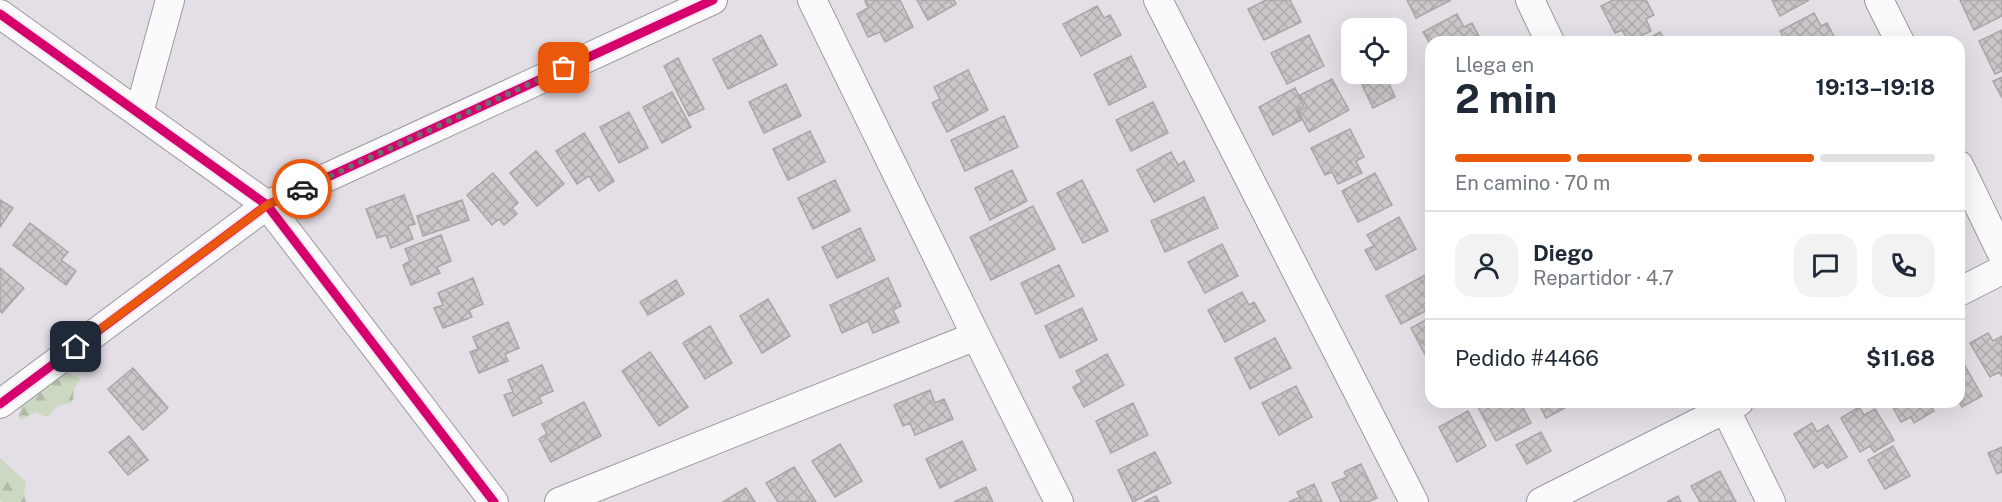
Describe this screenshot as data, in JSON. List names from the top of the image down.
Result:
{
  "page": {
    "heading": ["2 min", "Llega en", "19:13–19:18"],
    "panel": [
      "Diego",
      "Repartidor · 4.7",
      "Pedido #4466",
      "$11.68"
    ],
    "bar": "En camino · 70 m"
  }
}
